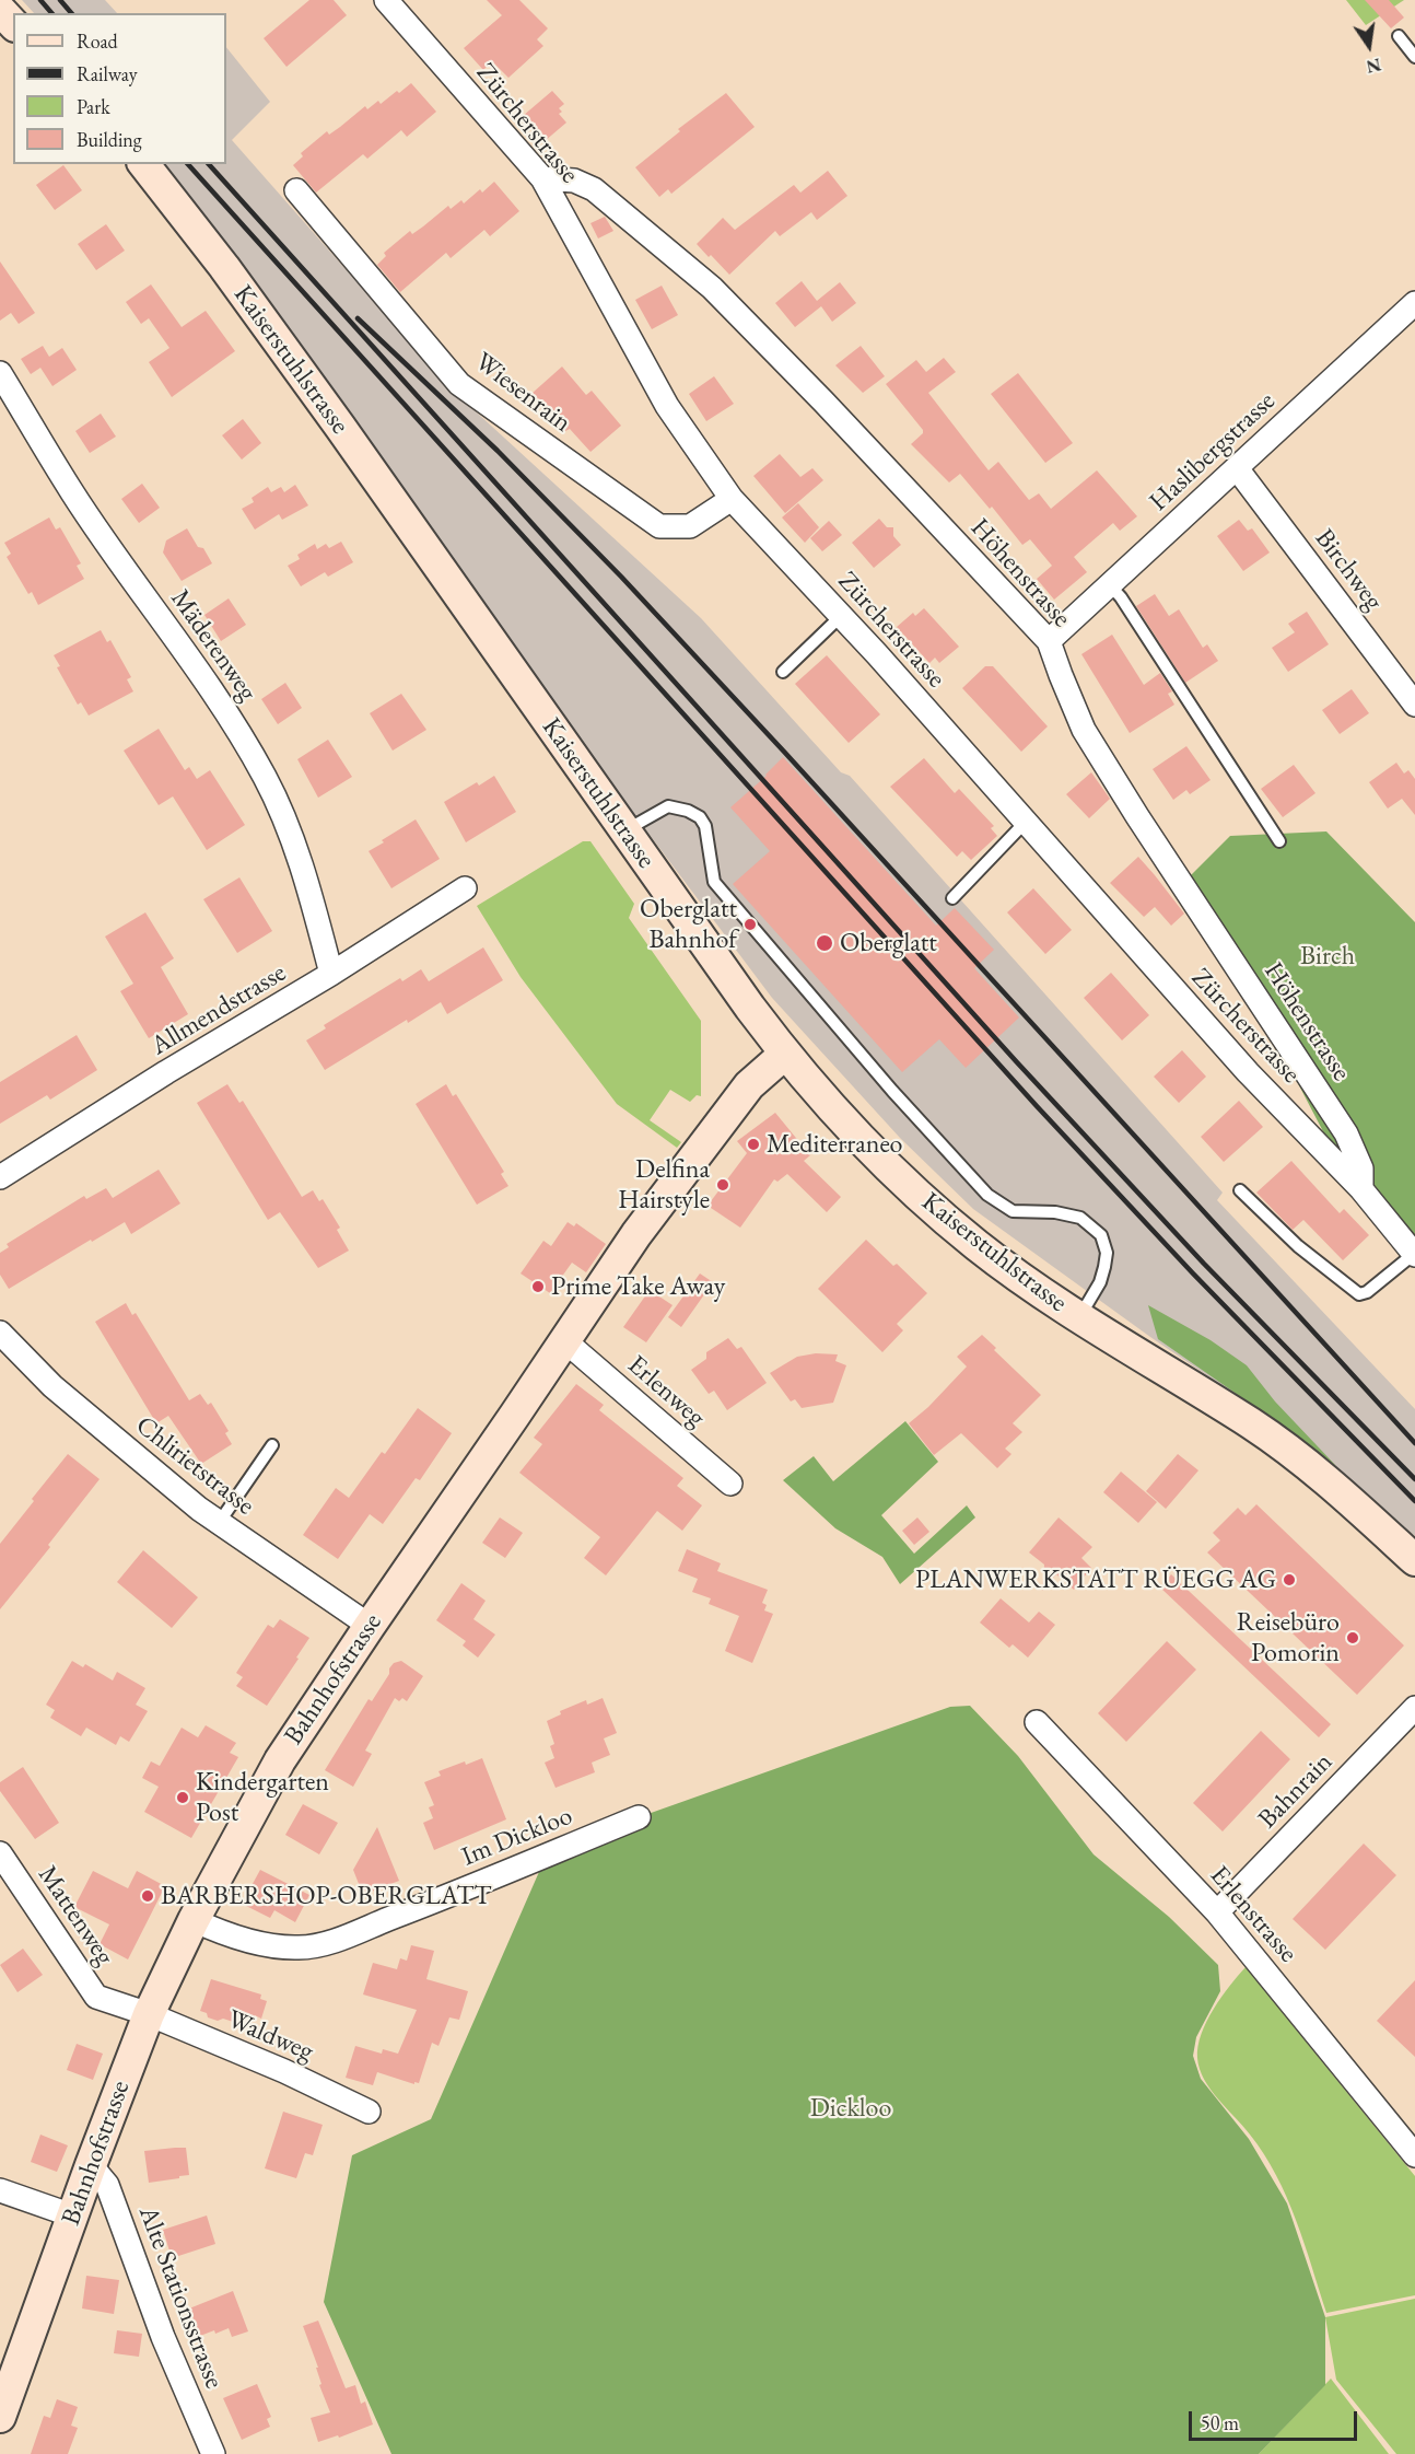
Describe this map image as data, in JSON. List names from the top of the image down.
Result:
{
  "streets": {
    "main road": ["Kaiserstuhlstrasse", "Bahnhofstrasse"],
    "street": [
      "Zürcherstrasse",
      "Wiesenrain",
      "Haslibergstrasse",
      "Birchweg",
      "Höhenstrasse",
      "Mäderenweg",
      "Allmendstrasse",
      "Erlenweg",
      "Chlirietstrasse",
      "Bahnrain",
      "Im Dickloo",
      "Erlenstrasse",
      "Mattenweg",
      "Waldweg",
      "Alte Stationsstrasse"
    ]
  },
  "crossings": [
    ["Zürcherstrasse", "Wiesenrain"],
    ["Zürcherstrasse", "Höhenstrasse"],
    ["Kaiserstuhlstrasse", "Bahnhofstrasse"],
    ["Haslibergstrasse", "Birchweg"],
    ["Haslibergstrasse", "Höhenstrasse"],
    ["Mäderenweg", "Allmendstrasse"],
    ["Erlenweg", "Bahnhofstrasse"],
    ["Chlirietstrasse", "Bahnhofstrasse"],
    ["Bahnhofstrasse", "Im Dickloo"],
    ["Bahnhofstrasse", "Mattenweg"],
    ["Bahnhofstrasse", "Waldweg"],
    ["Bahnhofstrasse", "Alte Stationsstrasse"],
    ["Bahnrain", "Erlenstrasse"],
    ["Mattenweg", "Waldweg"]
  ],
  "parks": ["Birch", "Dickloo"],
  "places": [
    "Oberglatt Bahnhof",
    "Oberglatt",
    "Mediterraneo",
    "Delfina Hairstyle",
    "Prime Take Away",
    "PLANWERKSTATT RÜEGG AG",
    "Reisebüro Pomorin",
    "Kindergarten Post",
    "BARBERSHOP-OBERGLATT"
  ],
  "legend": [
    "Road",
    "Railway",
    "Park",
    "Building"
  ],
  "scale_bar": "50 m",
  "north": "bottom"
}
